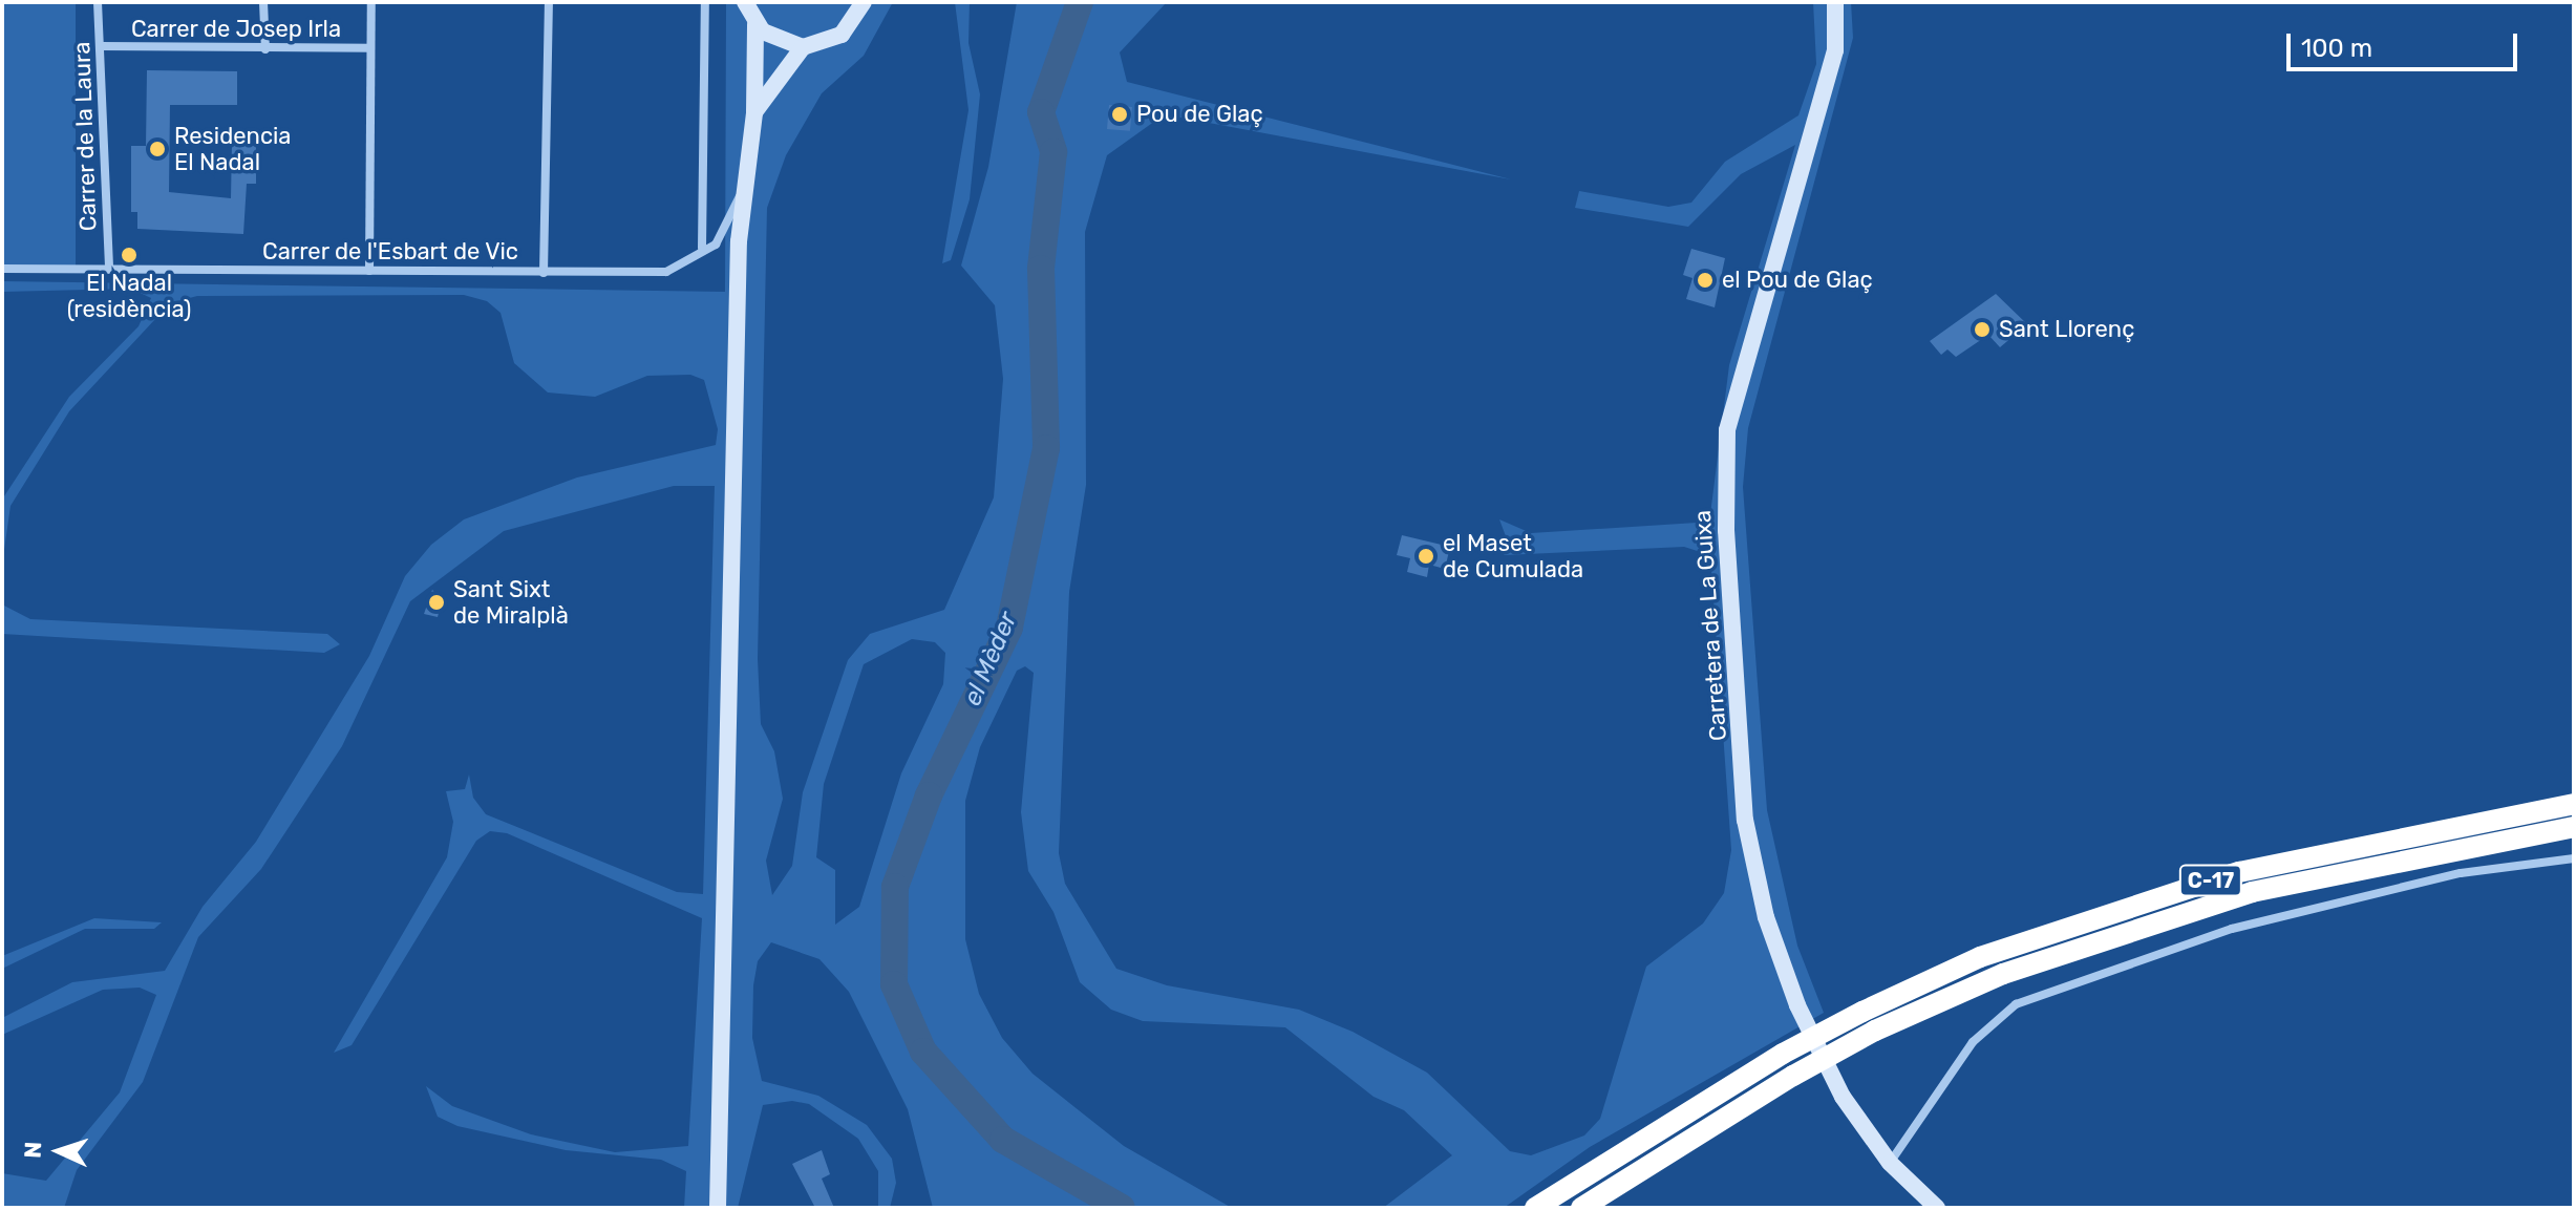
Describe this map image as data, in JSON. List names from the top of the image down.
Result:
{
  "streets": {
    "highway": ["C-17"],
    "street": [
      "Carrer de Josep Irla",
      "Carrer de la Laura",
      "Carrer de l'Esbart de Vic",
      "Carretera de La Guixa"
    ]
  },
  "crossings": [
    ["Carrer de Josep Irla", "Carrer de la Laura"],
    ["Carrer de la Laura", "Carrer de l'Esbart de Vic"]
  ],
  "water": ["el Mèder"],
  "places": [
    "Pou de Glaç",
    "Residencia El Nadal",
    "El Nadal (residència)",
    "el Pou de Glaç",
    "Sant Llorenç",
    "el Maset de Cumulada",
    "Sant Sixt de Miralplà"
  ],
  "scale_bar": "100 m",
  "north": "left"
}
